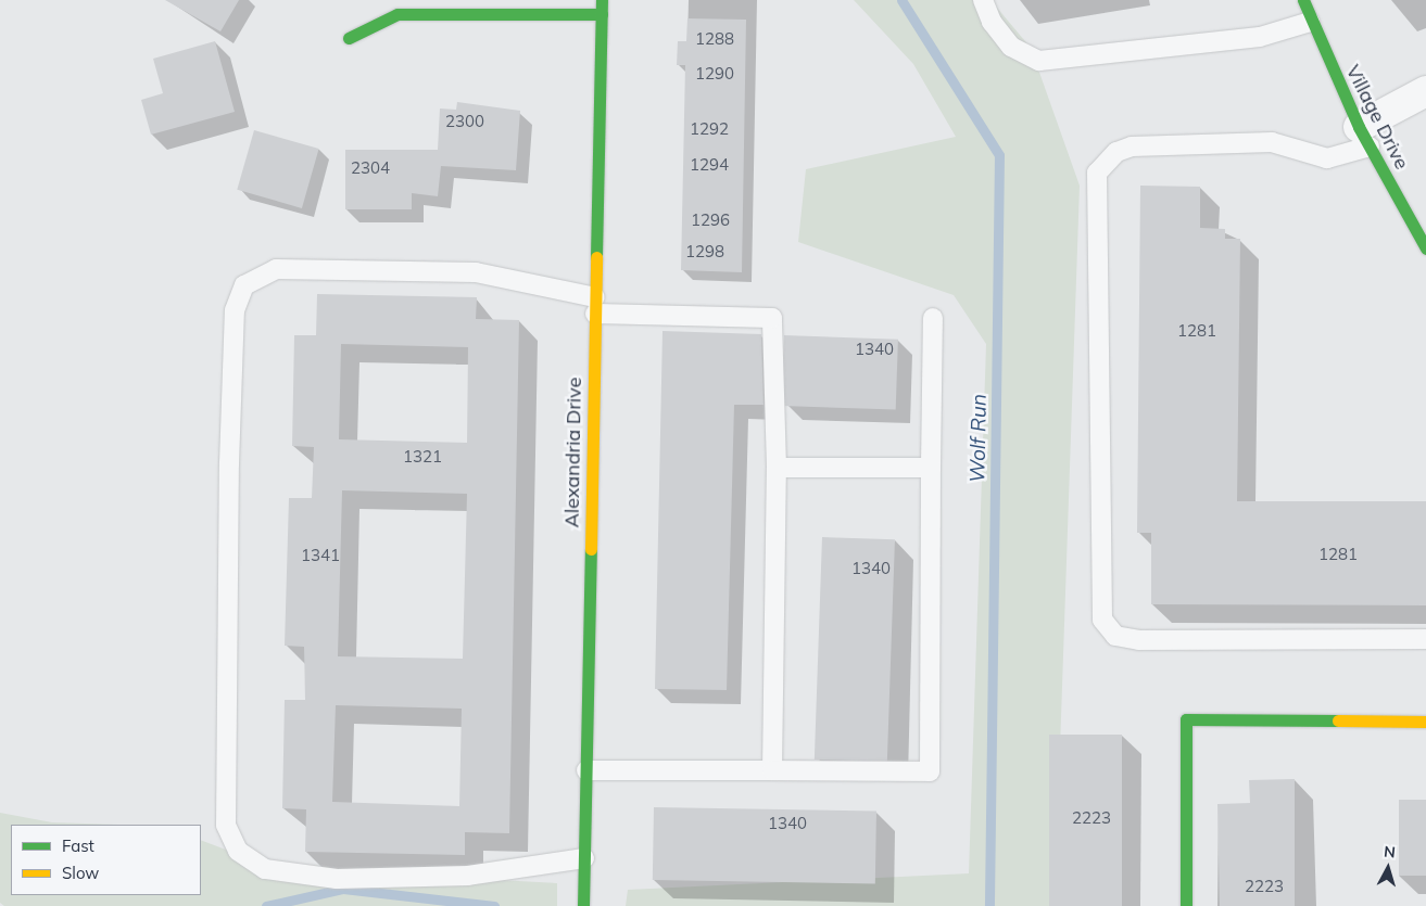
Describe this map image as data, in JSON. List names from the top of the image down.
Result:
{
  "streets": {
    "street": ["Village Drive", "Alexandria Drive"]
  },
  "water": ["Wolf Run"],
  "house_numbers": [
    "1288",
    "1290",
    "2300",
    "1292",
    "1294",
    "2304",
    "1296",
    "1298",
    "1281",
    "1340",
    "1321",
    "1281",
    "1341",
    "1340",
    "2223",
    "1340",
    "2223"
  ],
  "legend": ["Fast", "Slow"],
  "north": "top"
}
